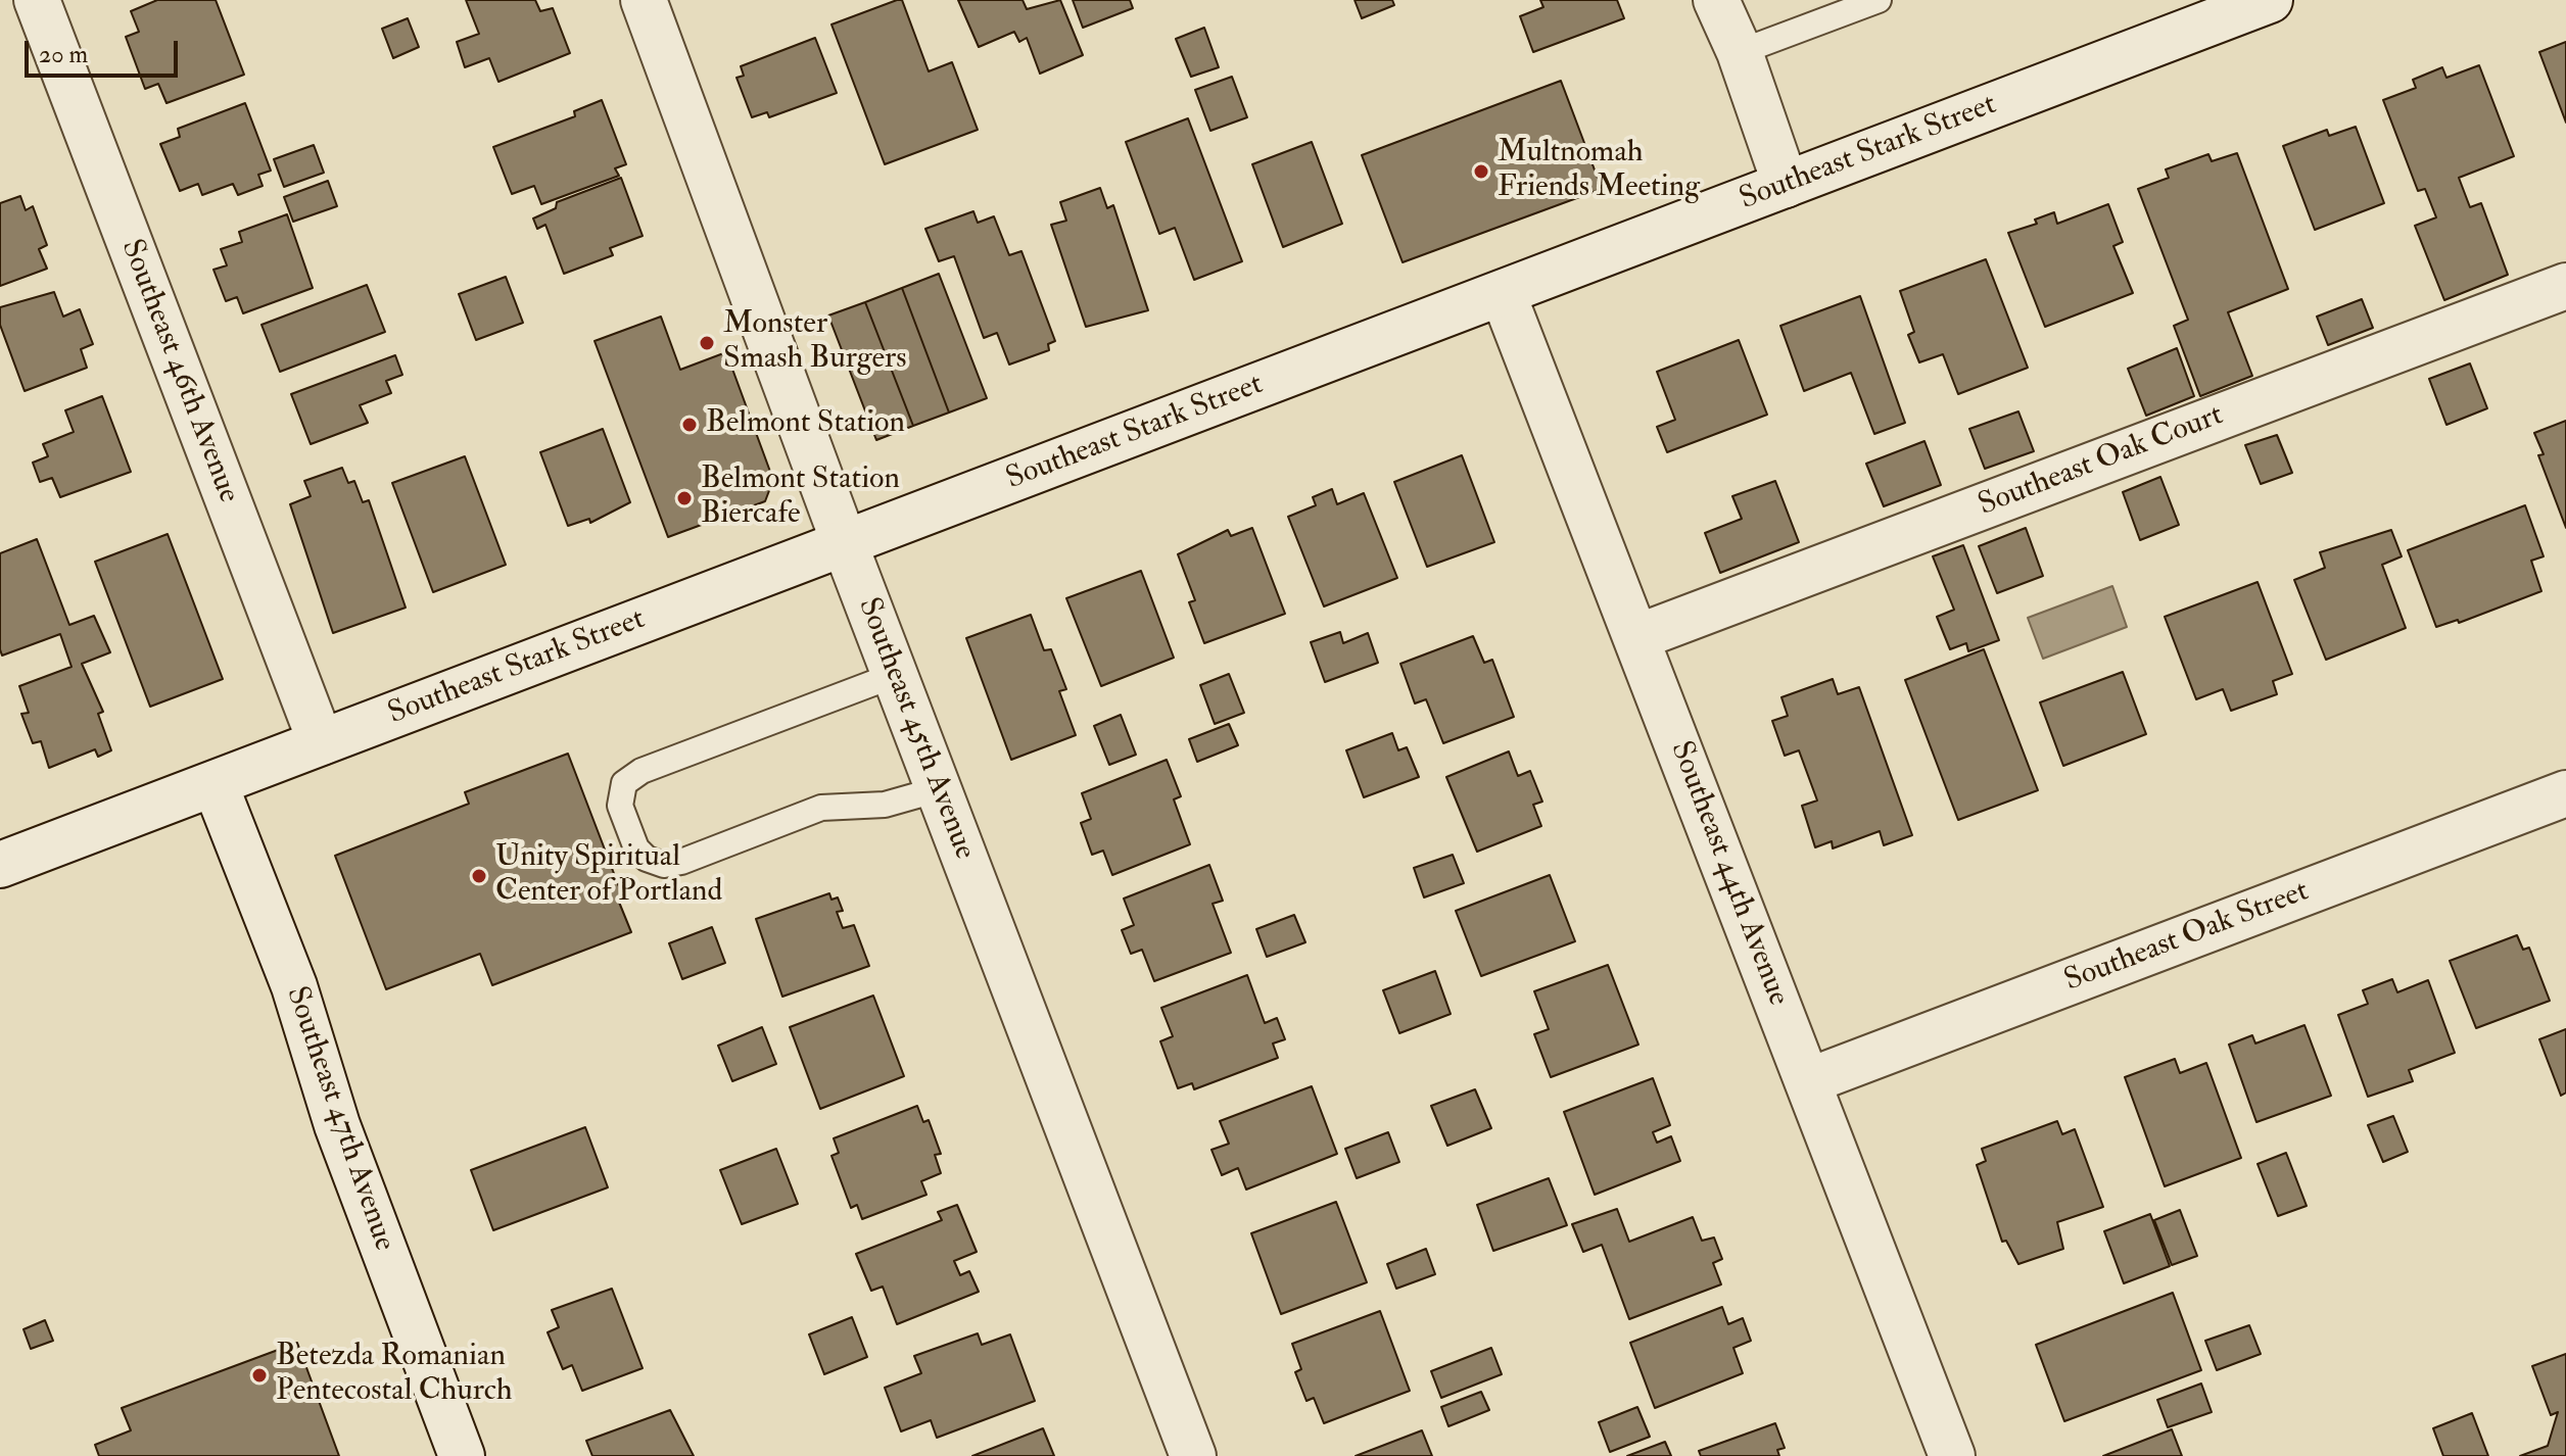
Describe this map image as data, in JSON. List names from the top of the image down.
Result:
{
  "streets": {
    "street": [
      "Southeast Stark Street",
      "Southeast 46th Avenue",
      "Southeast Oak Court",
      "Southeast 45th Avenue",
      "Southeast 44th Avenue",
      "Southeast Oak Street",
      "Southeast 47th Avenue"
    ]
  },
  "crossings": [
    ["Southeast Stark Street", "Southeast 46th Avenue"],
    ["Southeast Stark Street", "Southeast 45th Avenue"],
    ["Southeast Stark Street", "Southeast 44th Avenue"],
    ["Southeast Stark Street", "Southeast 47th Avenue"],
    ["Southeast Oak Court", "Southeast 44th Avenue"],
    ["Southeast 44th Avenue", "Southeast Oak Street"]
  ],
  "places": [
    "Multnomah Friends Meeting",
    "Monster Smash Burgers",
    "Belmont Station",
    "Belmont Station Biercafe",
    "Unity Spiritual Center of Portland",
    "Betezda Romanian Pentecostal Church"
  ],
  "scale_bar": "20 m"
}
